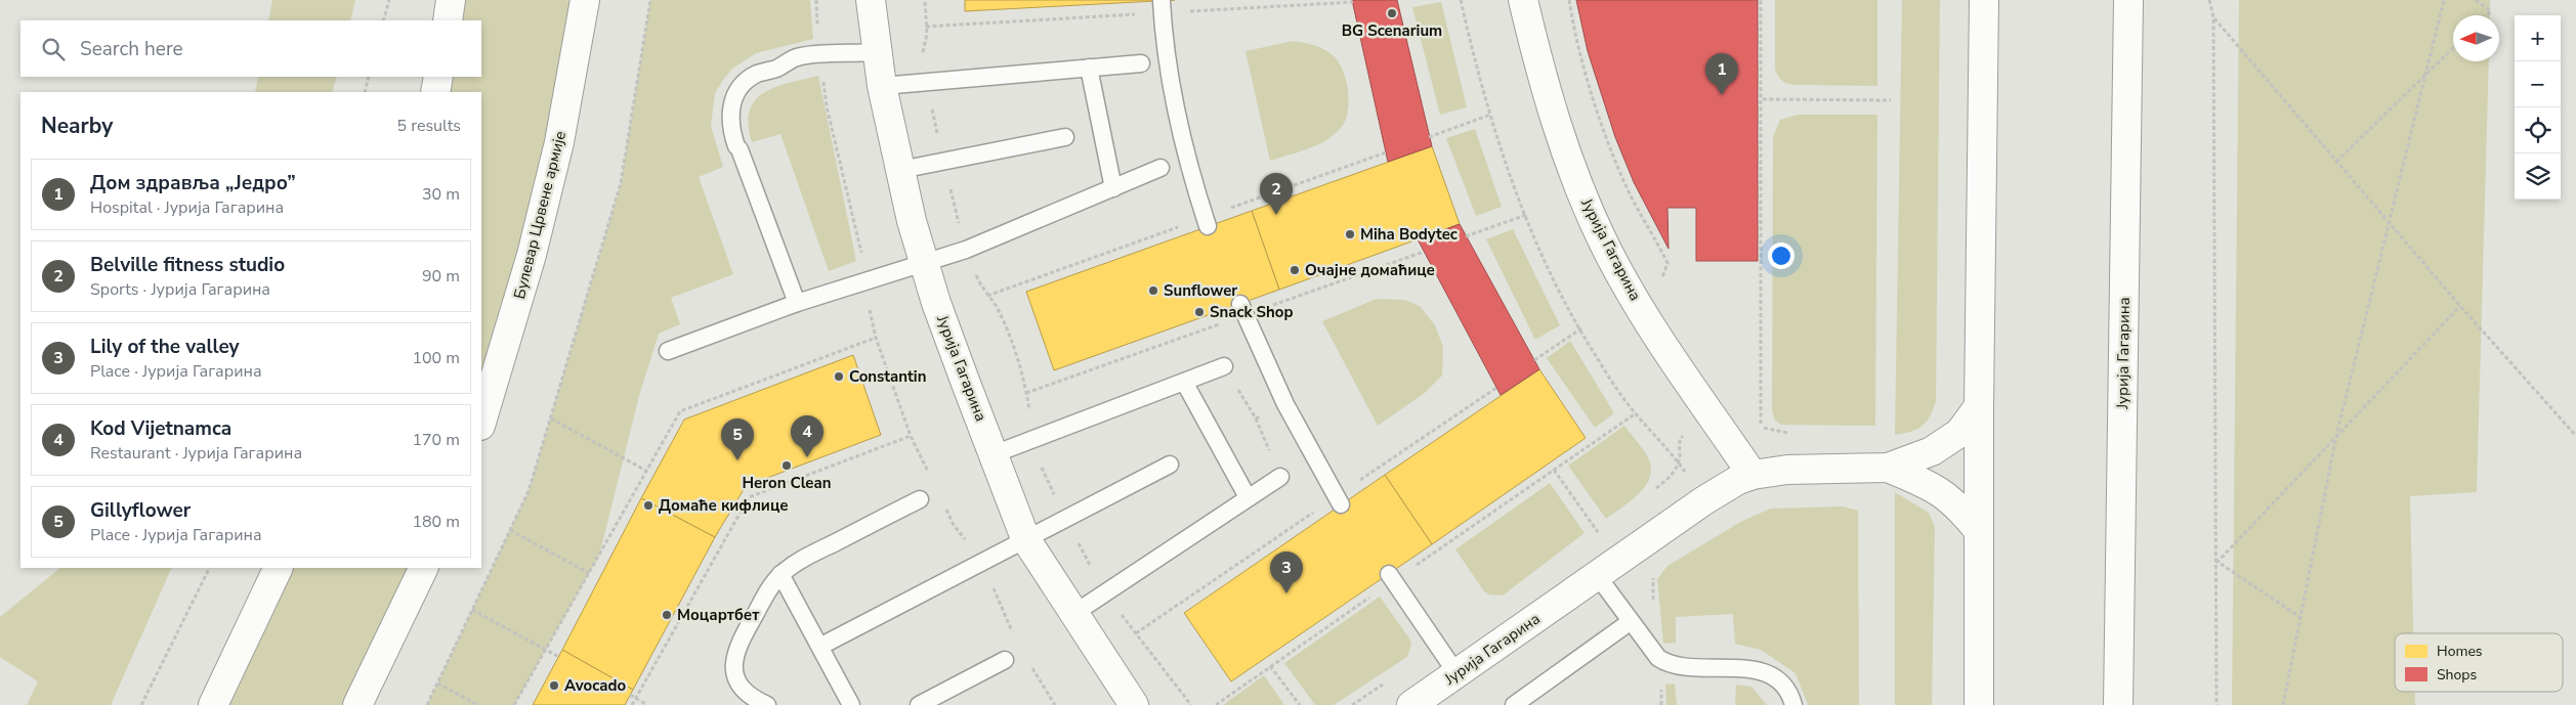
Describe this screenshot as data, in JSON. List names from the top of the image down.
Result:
{
  "streets": {
    "street": ["Булевар Црвене армије", "Јурија Гагарина"]
  },
  "places": [
    "BG Scenarium",
    "Miha Bodytec",
    "Очајне домаћице",
    "Sunflower",
    "Snack Shop",
    "Constantin",
    "Heron Clean",
    "Домаће кифлице",
    "Моцартбет",
    "Avocado"
  ],
  "legend": ["Homes", "Shops"],
  "north": "left",
  "page": {
    "map_buttons": ["+", "−"],
    "search": "Search here",
    "pins": [
      "1",
      "2",
      "4",
      "5",
      "3"
    ],
    "heading": ["Nearby", "5 results"],
    "list": [
      {
        "mark": "1",
        "name": "Дом здравља „Једро”",
        "note": "Hospital · Јурија Гагарина",
        "value": "30 m"
      },
      {
        "mark": "2",
        "name": "Belville fitness studio",
        "note": "Sports · Јурија Гагарина",
        "value": "90 m"
      },
      {
        "mark": "3",
        "name": "Lily of the valley",
        "note": "Place · Јурија Гагарина",
        "value": "100 m"
      },
      {
        "mark": "4",
        "name": "Kod Vijetnamca",
        "note": "Restaurant · Јурија Гагарина",
        "value": "170 m"
      },
      {
        "mark": "5",
        "name": "Gillyflower",
        "note": "Place · Јурија Гагарина",
        "value": "180 m"
      }
    ]
  }
}
